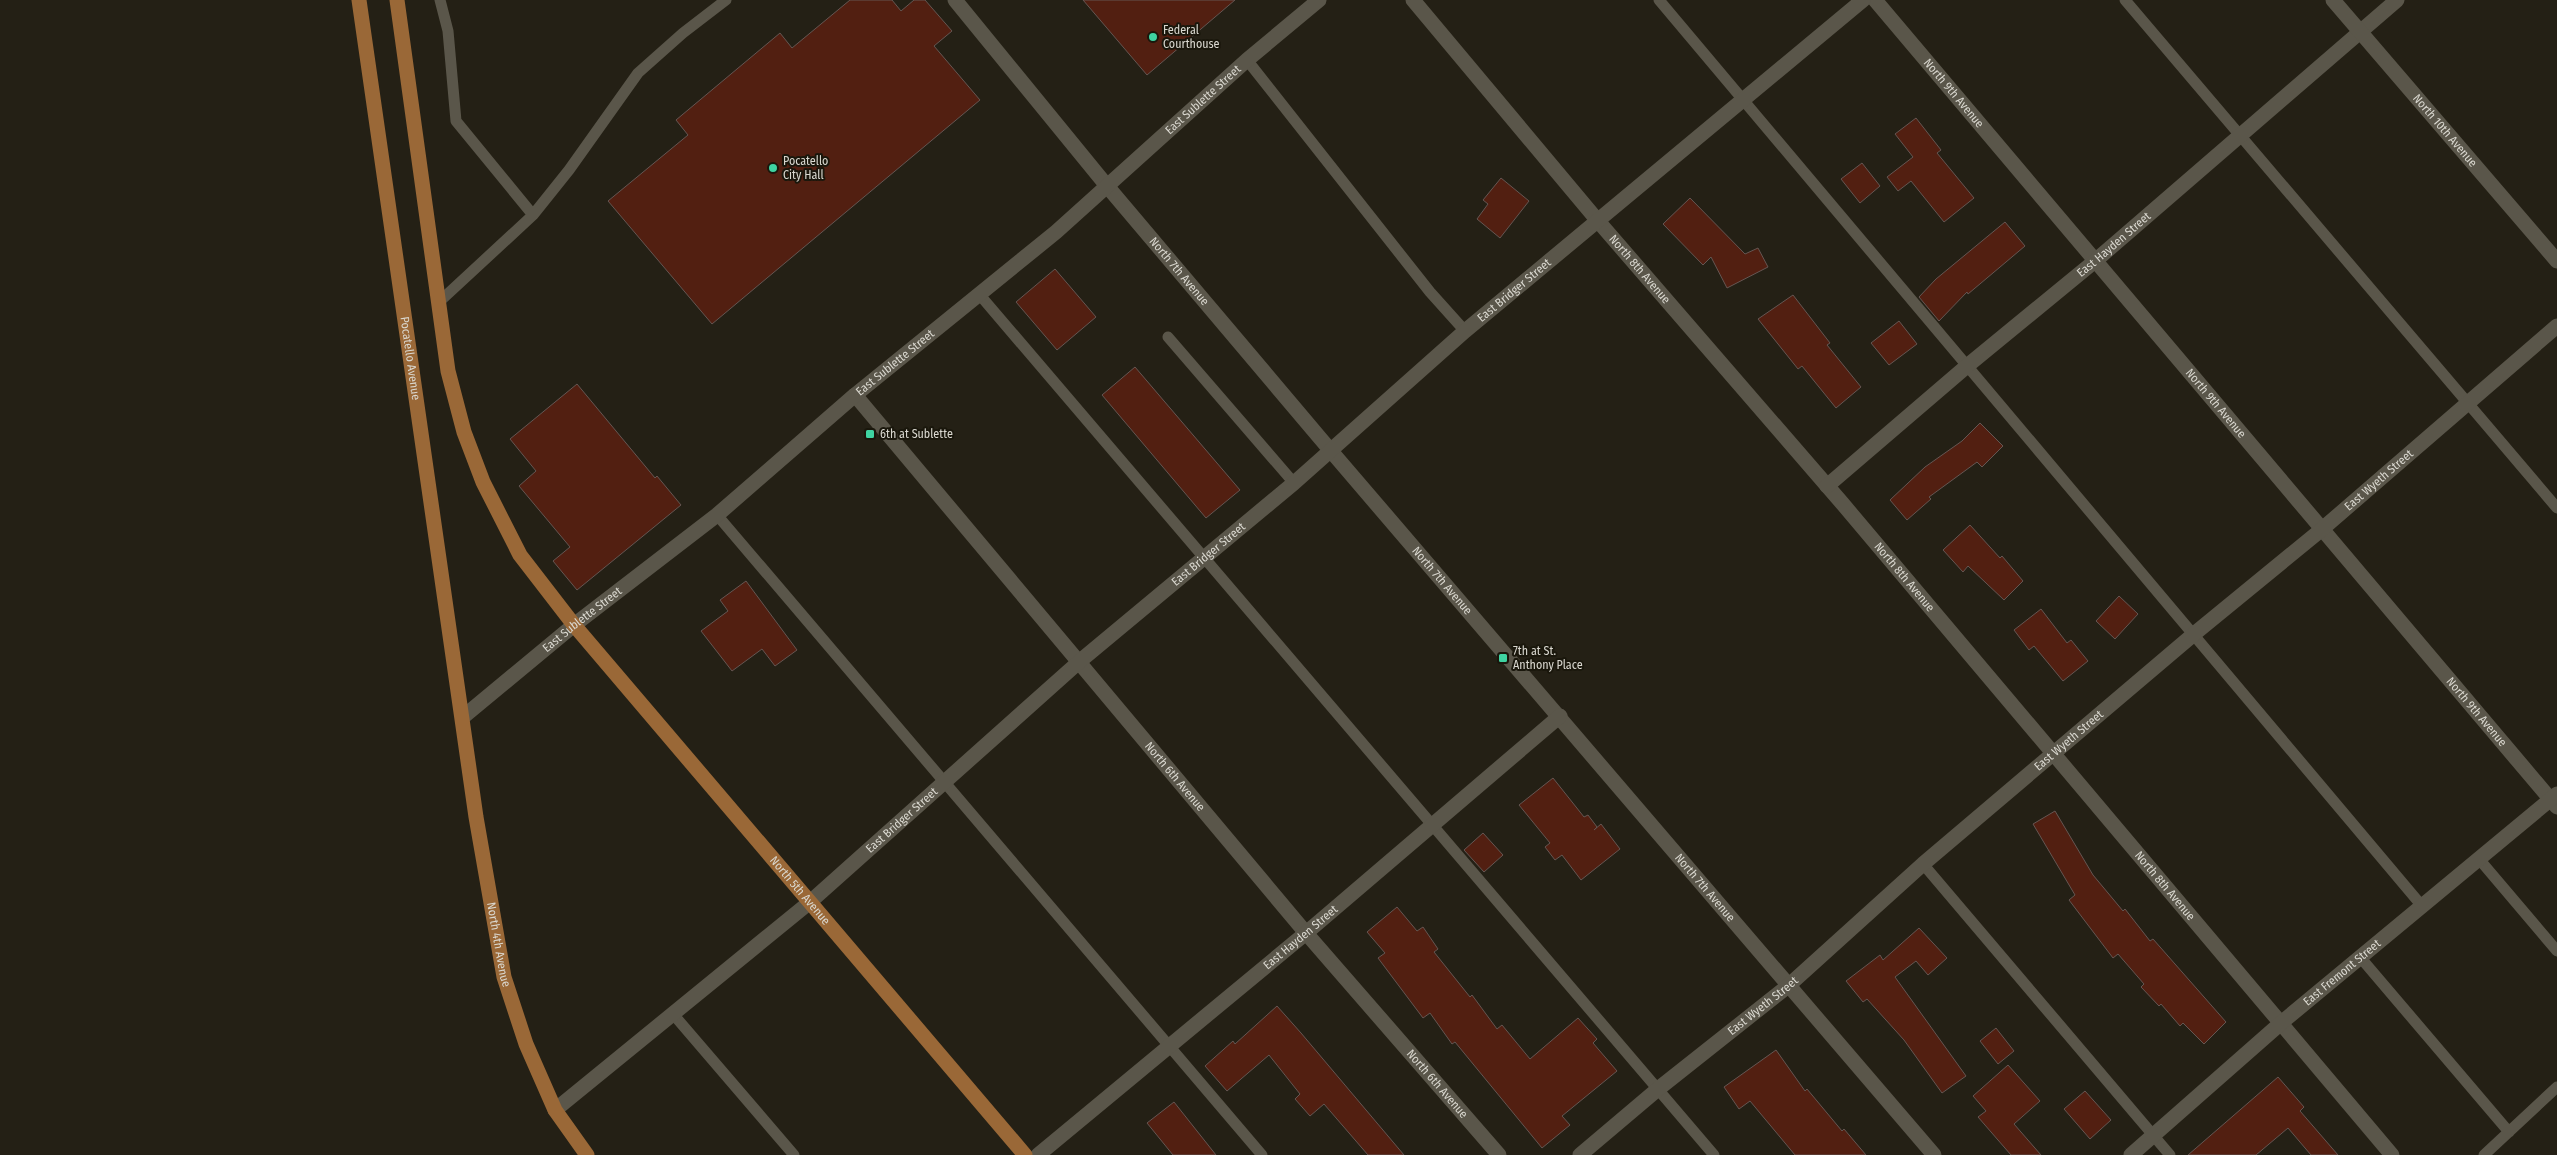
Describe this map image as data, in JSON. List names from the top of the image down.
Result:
{
  "streets": {
    "main road": ["Pocatello Avenue", "North 5th Avenue", "North 4th Avenue"],
    "street": [
      "North 9th Avenue",
      "East Sublette Street",
      "North 10th Avenue",
      "East Hayden Street",
      "North 8th Avenue",
      "North 7th Avenue",
      "East Bridger Street",
      "East Wyeth Street",
      "North 6th Avenue",
      "East Fremont Street"
    ]
  },
  "crossings": [
    ["North 9th Avenue", "East Hayden Street"],
    ["North 9th Avenue", "East Wyeth Street"],
    ["North 9th Avenue", "East Fremont Street"],
    ["East Sublette Street", "North 7th Avenue"],
    ["East Sublette Street", "Pocatello Avenue"],
    ["East Sublette Street", "North 6th Avenue"],
    ["East Sublette Street", "North 5th Avenue"],
    ["East Sublette Street", "North 4th Avenue"],
    ["North 10th Avenue", "East Hayden Street"],
    ["East Hayden Street", "North 8th Avenue"],
    ["East Hayden Street", "North 7th Avenue"],
    ["East Hayden Street", "North 6th Avenue"],
    ["North 8th Avenue", "East Bridger Street"],
    ["North 8th Avenue", "East Wyeth Street"],
    ["North 8th Avenue", "East Fremont Street"],
    ["North 7th Avenue", "East Bridger Street"],
    ["North 7th Avenue", "East Wyeth Street"],
    ["East Bridger Street", "North 6th Avenue"],
    ["East Bridger Street", "North 5th Avenue"],
    ["East Bridger Street", "North 4th Avenue"],
    ["Pocatello Avenue", "North 4th Avenue"]
  ],
  "places": {
    "other": ["Federal Courthouse", "Pocatello City Hall"],
    "transit": ["6th at Sublette", "7th at St. Anthony Place"]
  }
}
